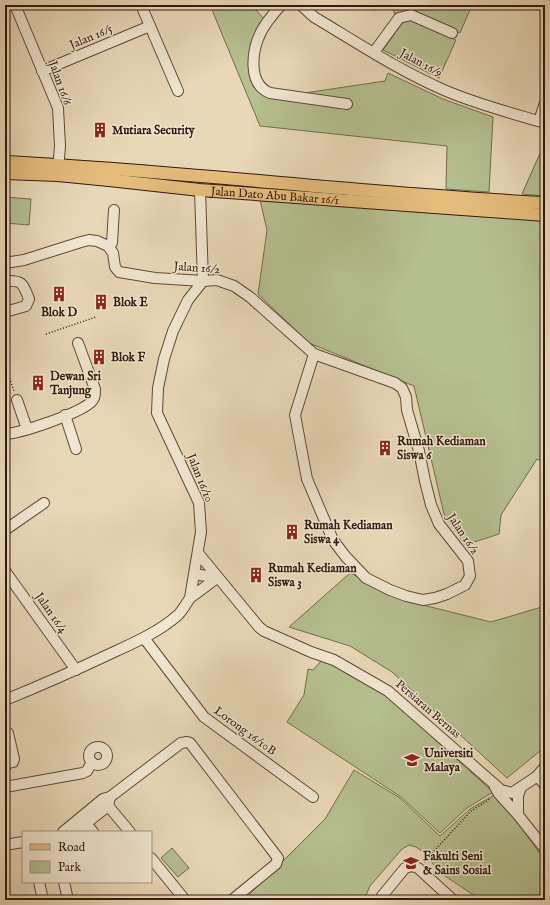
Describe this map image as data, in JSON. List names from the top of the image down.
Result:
{
  "streets": {
    "main road": ["Jalan Dato Abu Bakar 16/1"],
    "street": [
      "Jalan 16/5",
      "Jalan 16/9",
      "Jalan 16/6",
      "Jalan 16/2",
      "Jalan 16/10",
      "Jalan 16/4",
      "Persiaran Bernas",
      "Lorong 16/10B"
    ]
  },
  "crossings": [
    ["Jalan 16/5", "Jalan 16/6"],
    ["Jalan 16/6", "Jalan Dato Abu Bakar 16/1"],
    ["Jalan 16/2", "Jalan 16/10"],
    ["Jalan 16/10", "Jalan 16/4"],
    ["Jalan 16/10", "Persiaran Bernas"],
    ["Jalan 16/10", "Lorong 16/10B"]
  ],
  "places": {
    "building": [
      "Mutiara Security",
      "Blok D",
      "Blok E",
      "Blok F",
      "Dewan Sri Tanjung",
      "Rumah Kediaman Siswa 6",
      "Rumah Kediaman Siswa 4",
      "Rumah Kediaman Siswa 3"
    ],
    "school or university": ["Universiti Malaya", "Fakulti Seni & Sains Sosial"]
  },
  "legend": ["Road", "Park"]
}
